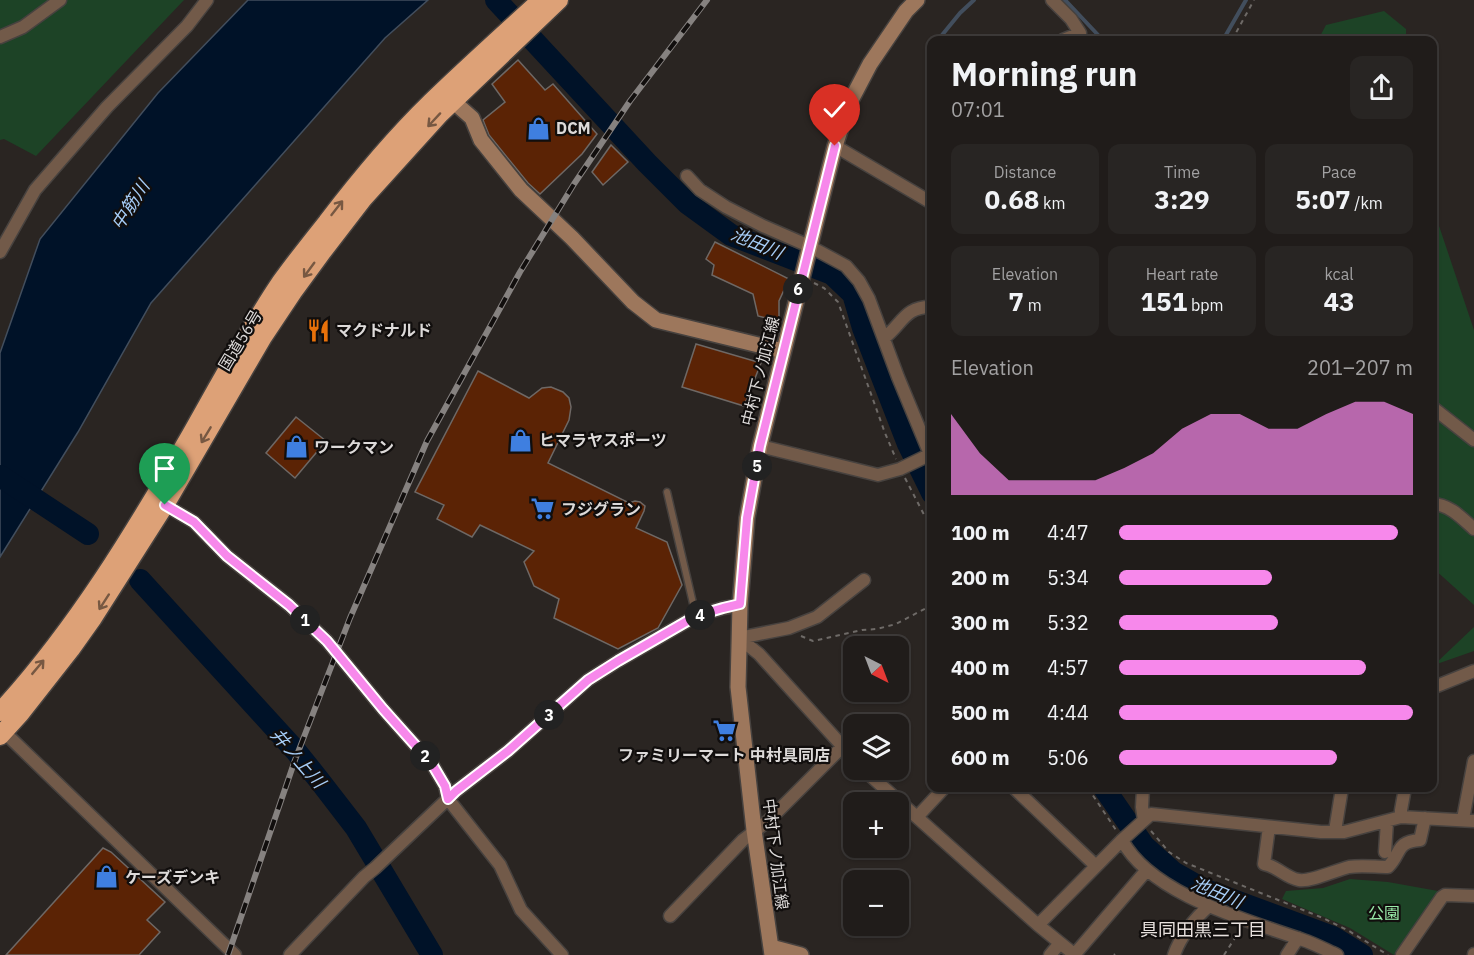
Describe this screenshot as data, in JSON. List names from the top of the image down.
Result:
{
  "streets": {
    "highway": ["国道56号"],
    "main road": ["中村下ノ加江線"]
  },
  "districts": ["具同田黒三丁目"],
  "water": ["中筋川", "池田川", "井ノ上川"],
  "parks": ["公園"],
  "places": {
    "shop": [
      "DCM",
      "ヒマラヤスポーツ",
      "ワークマン",
      "ケーズデンキ"
    ],
    "restaurant": ["マクドナルド"],
    "supermarket": ["フジグラン", "ファミリーマート 中村具同店"]
  },
  "north": "bottom right",
  "page": {
    "heading": ["Morning run", "07:01"],
    "stats": [
      ["Distance", "0.68 km"],
      ["Time", "3:29"],
      ["Pace", "5:07 /km"],
      ["Elevation", "7 m"],
      ["Heart rate", "151 bpm"],
      ["kcal", "43"]
    ],
    "pins": [
      "6",
      "5",
      "4",
      "1",
      "3",
      "2"
    ],
    "chart": ["Elevation", "201–207 m"],
    "list": [
      {
        "name": "100 m",
        "note": "4:47"
      },
      {
        "name": "200 m",
        "note": "5:34"
      },
      {
        "name": "300 m",
        "note": "5:32"
      },
      {
        "name": "400 m",
        "note": "4:57"
      },
      {
        "name": "500 m",
        "note": "4:44"
      },
      {
        "name": "600 m",
        "note": "5:06"
      }
    ],
    "map_buttons": ["+", "−"]
  }
}
